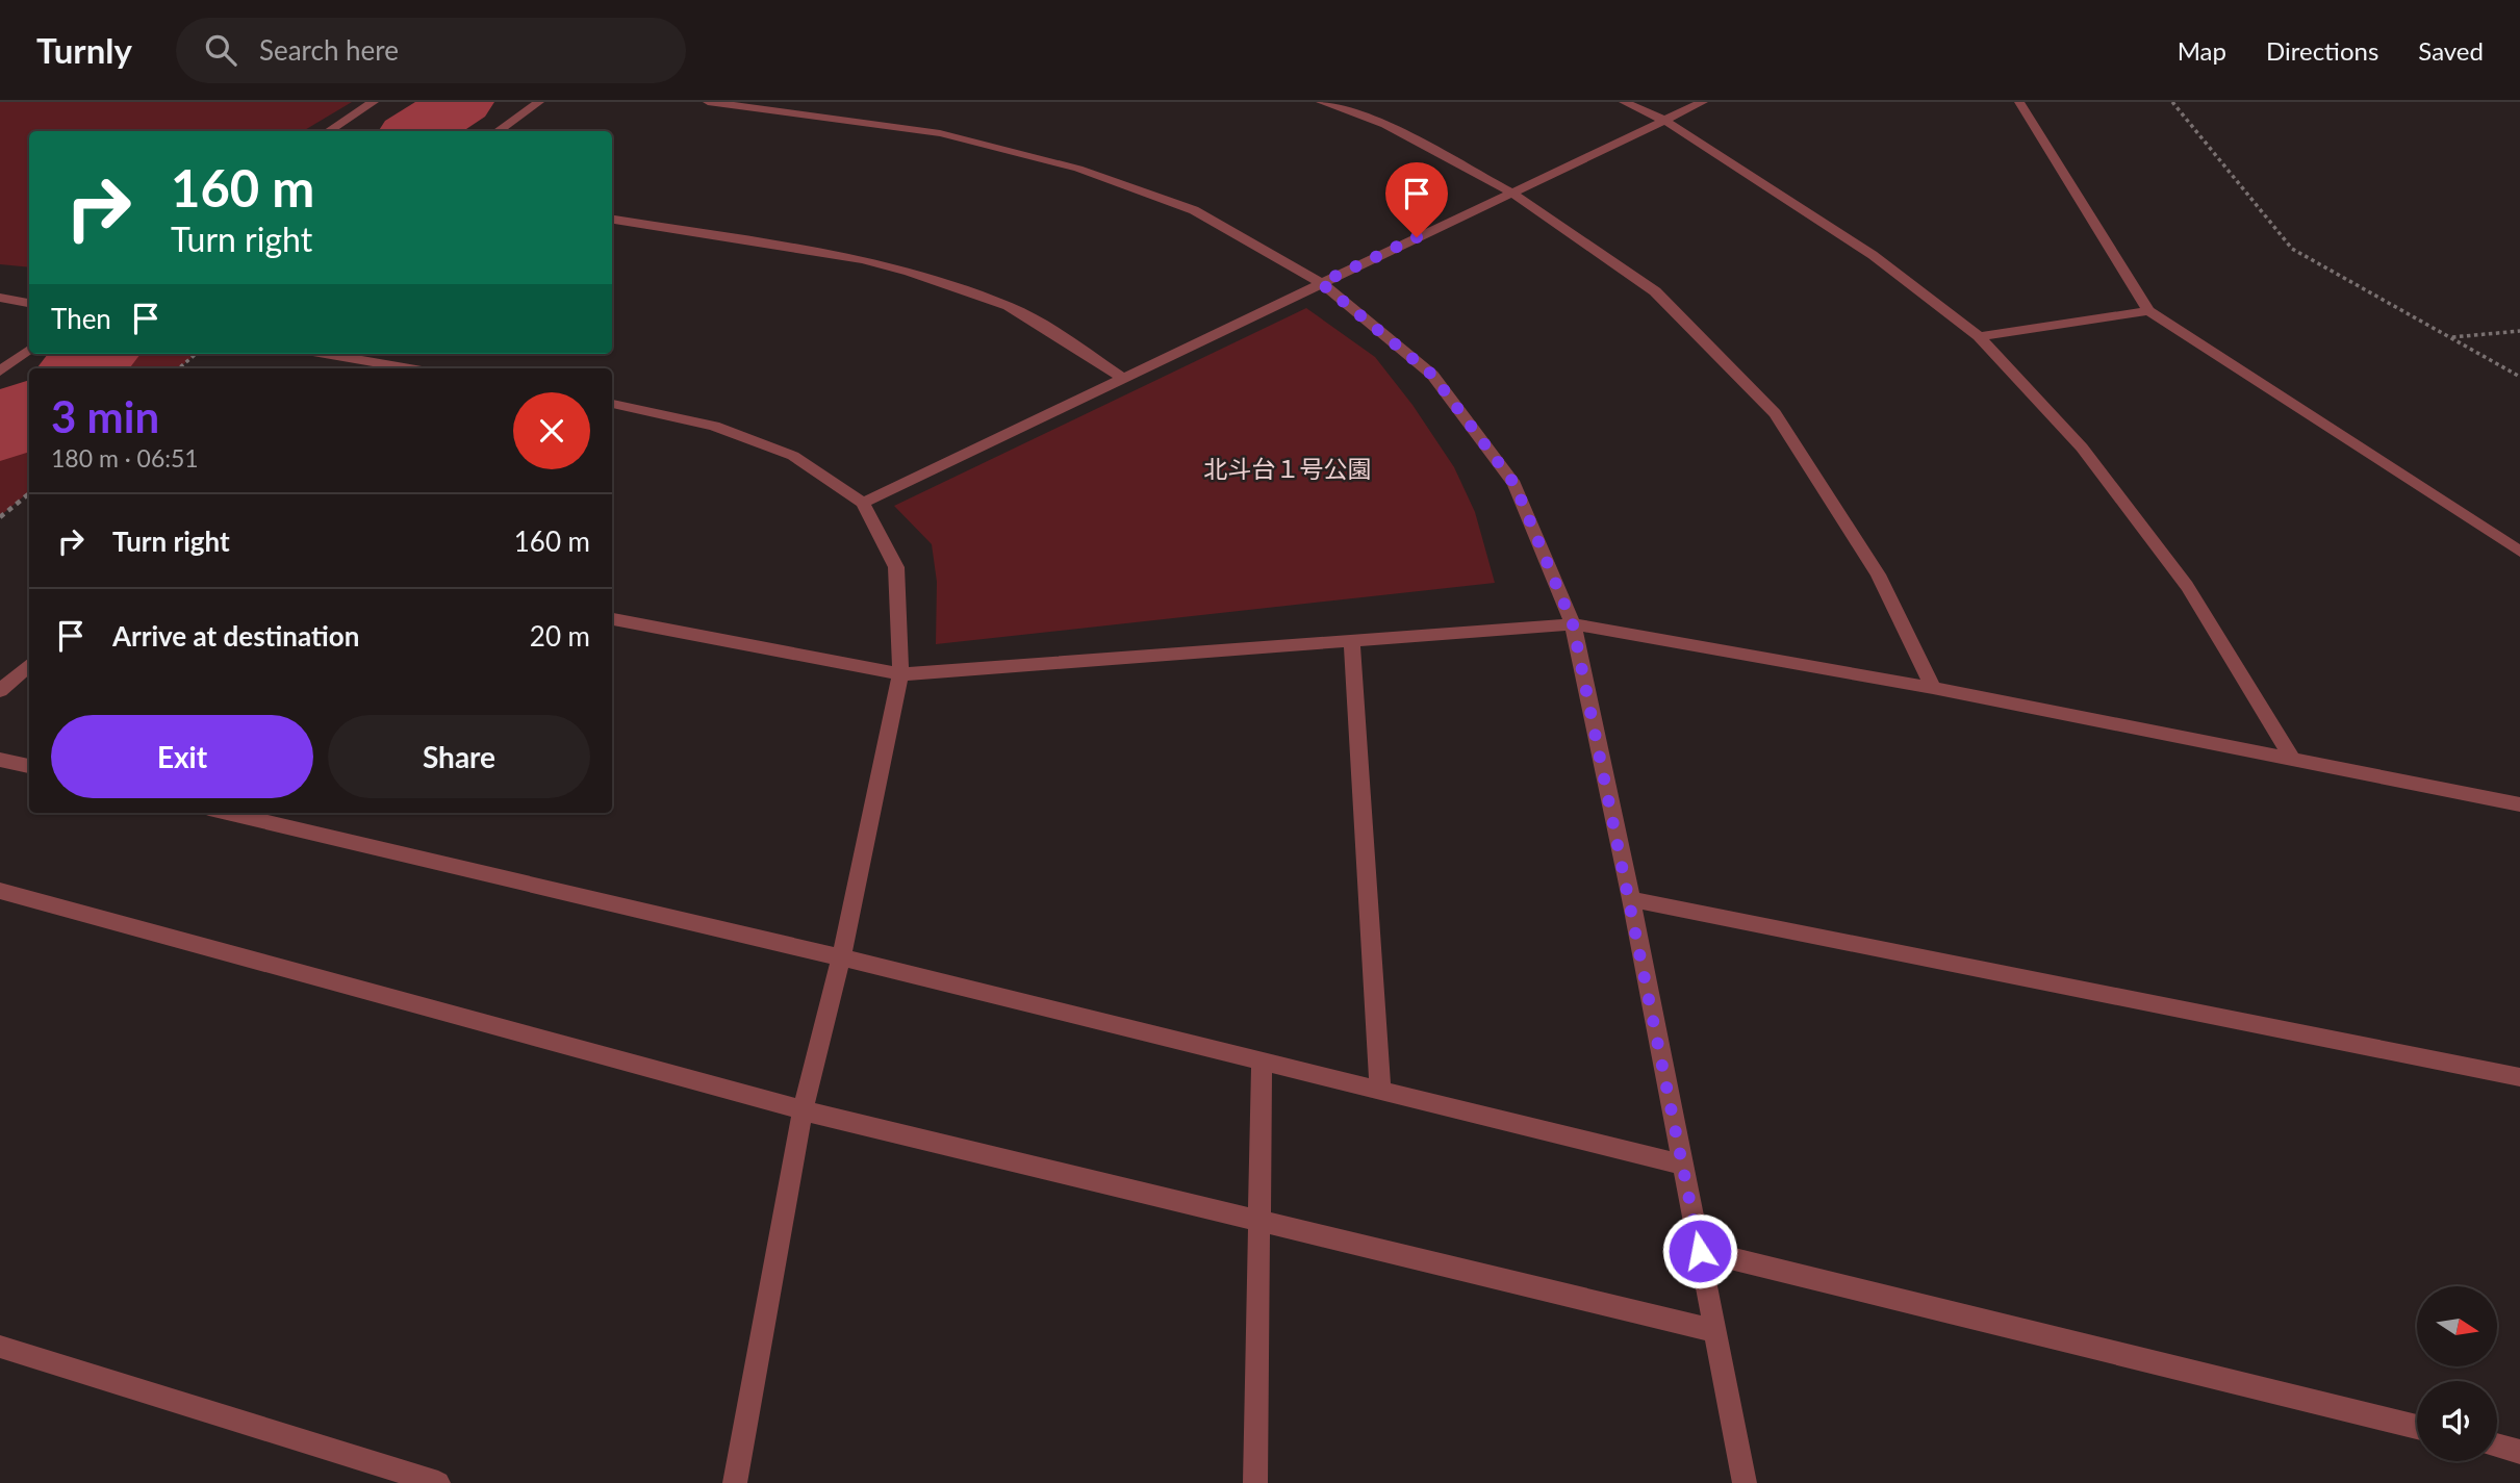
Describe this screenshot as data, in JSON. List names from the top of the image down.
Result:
{
  "parks": ["北斗台１号公園"],
  "north": "right",
  "page": {
    "header": "Turnly",
    "search": "Search here",
    "nav": ["Map", "Directions", "Saved"],
    "turn": ["160 m", "Turn right"],
    "then": "Then",
    "heading": ["3 min", "180 m · 06:51"],
    "list": [
      {
        "name": "Turn right",
        "value": "160 m"
      },
      {
        "name": "Arrive at destination",
        "value": "20 m"
      }
    ],
    "buttons": ["Exit", "Share"]
  }
}
